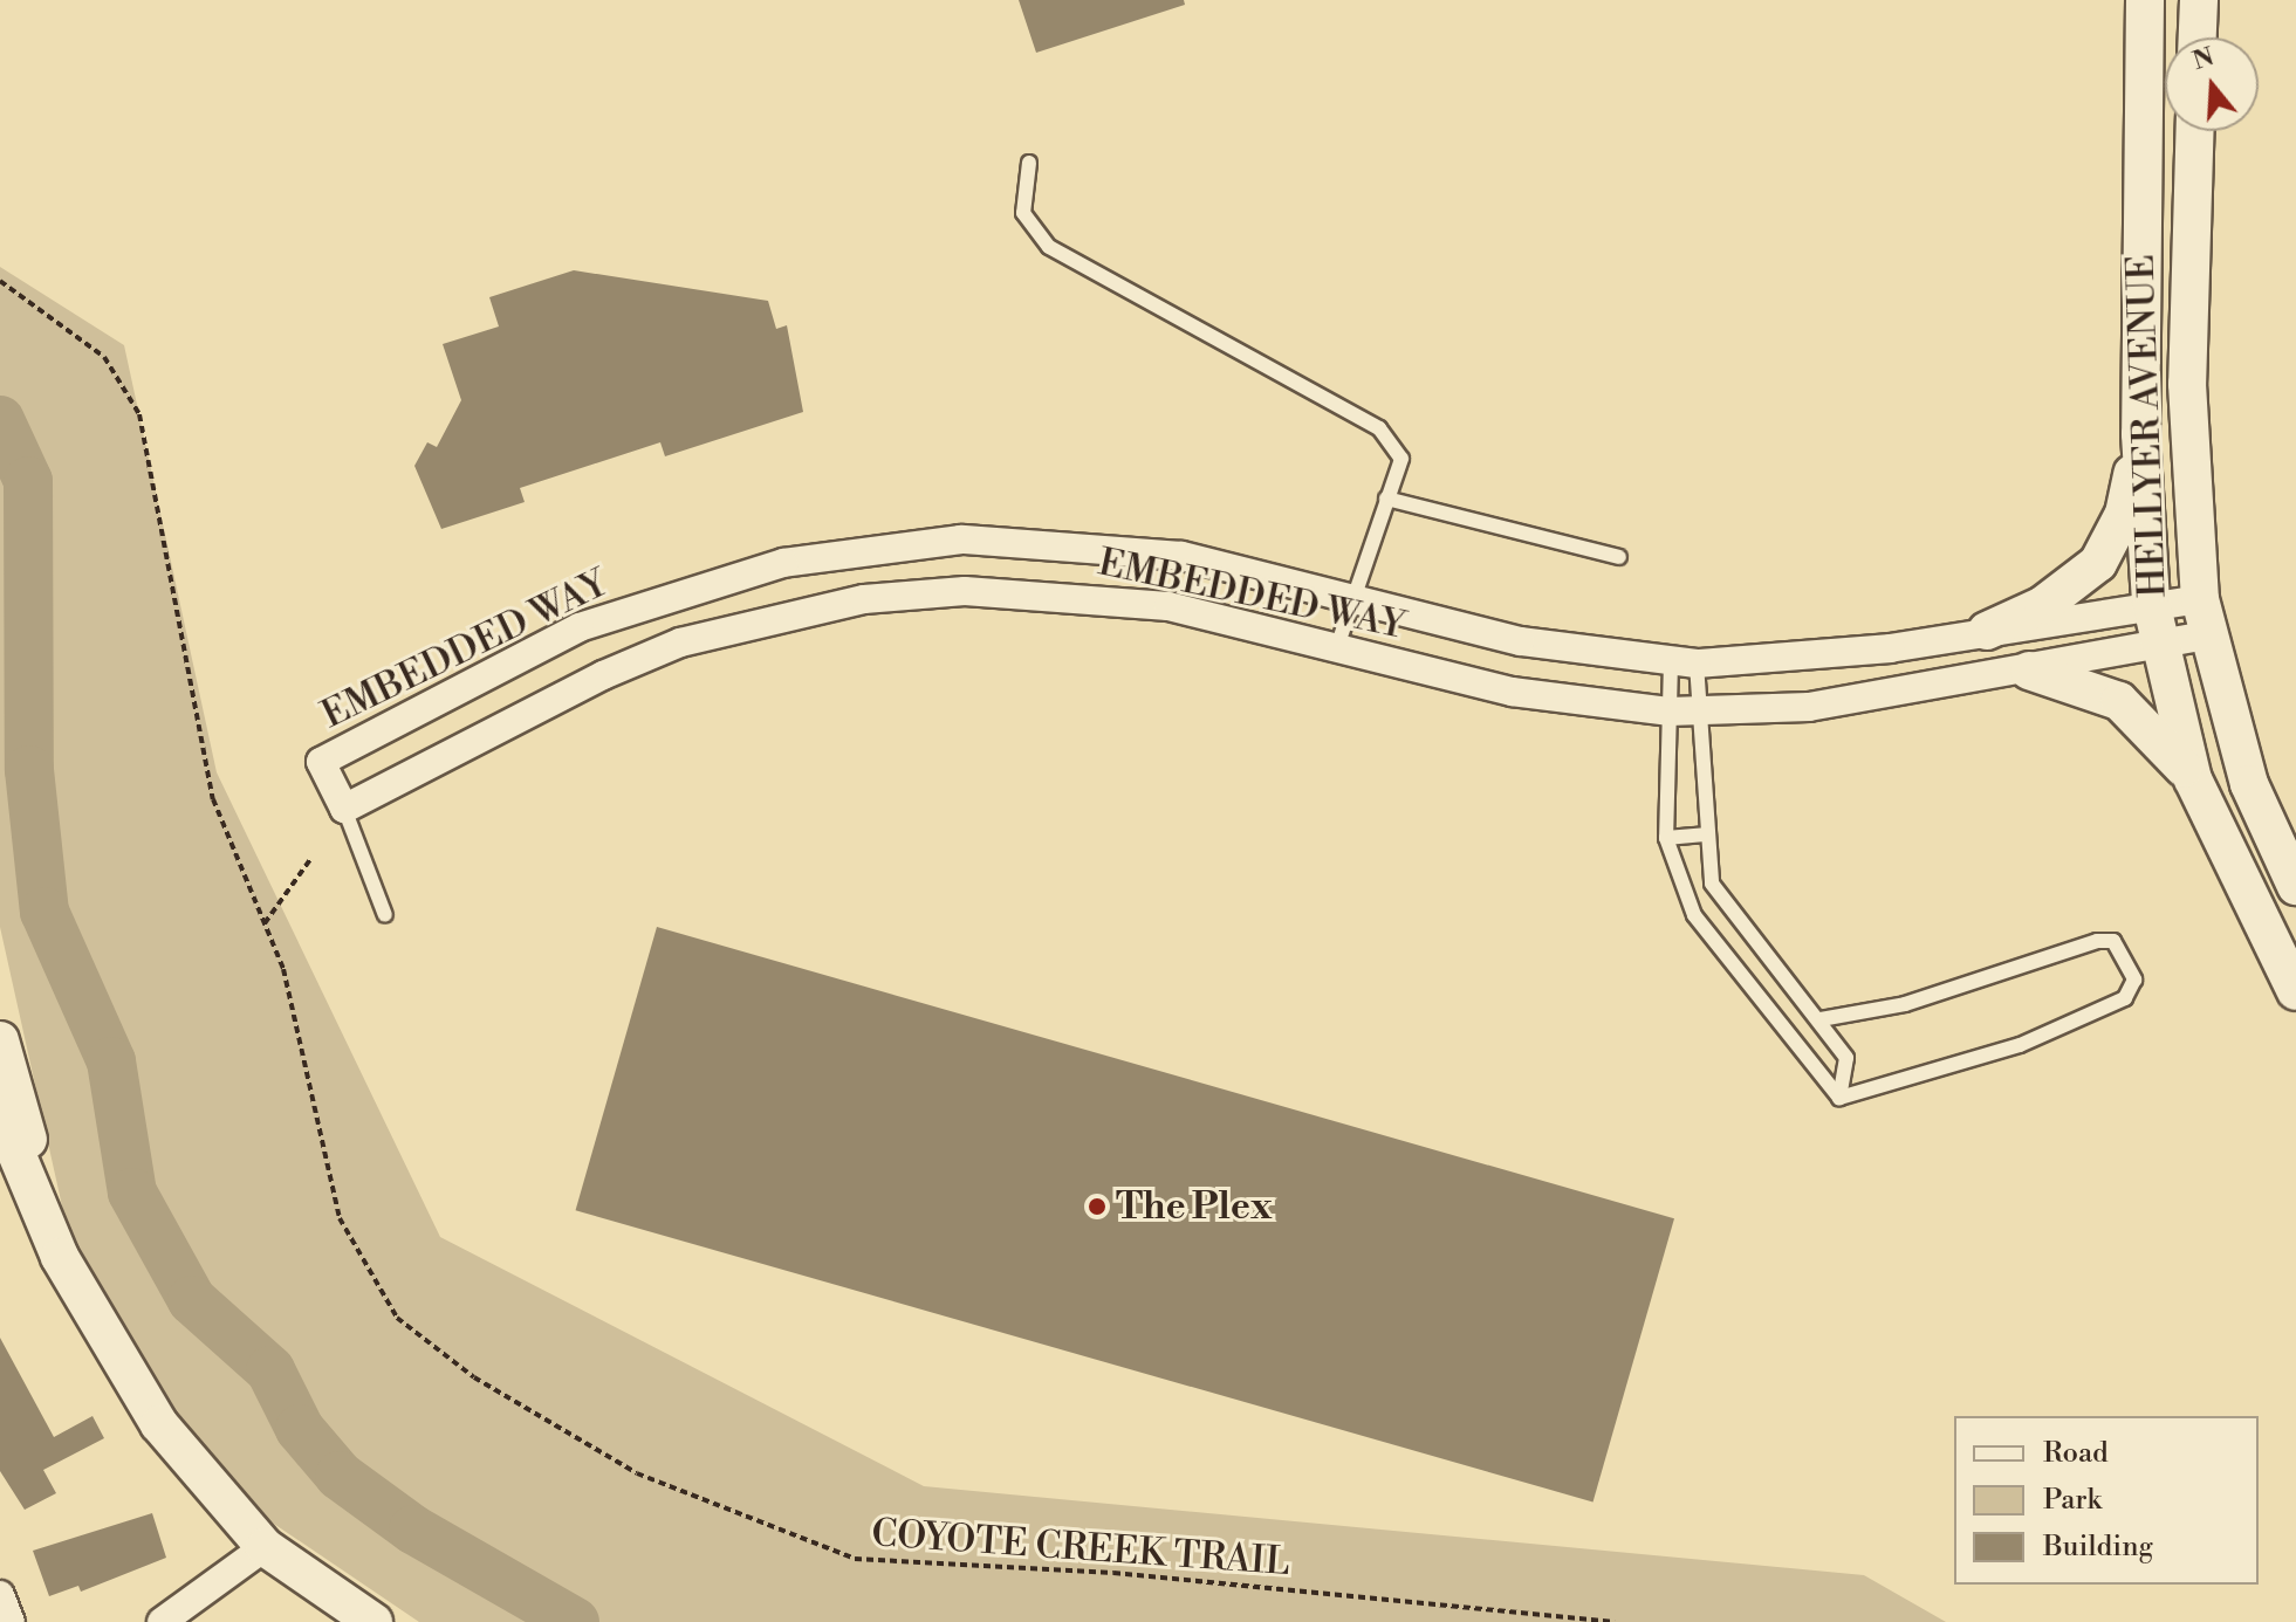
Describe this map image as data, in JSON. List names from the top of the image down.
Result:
{
  "streets": {
    "main road": ["HELLYER AVENUE"],
    "street": ["EMBEDDED WAY"],
    "path": ["COYOTE CREEK TRAIL"]
  },
  "crossings": [
    ["HELLYER AVENUE", "EMBEDDED WAY"]
  ],
  "places": ["The Plex"],
  "legend": ["Road", "Park", "Building"],
  "north": "top"
}
